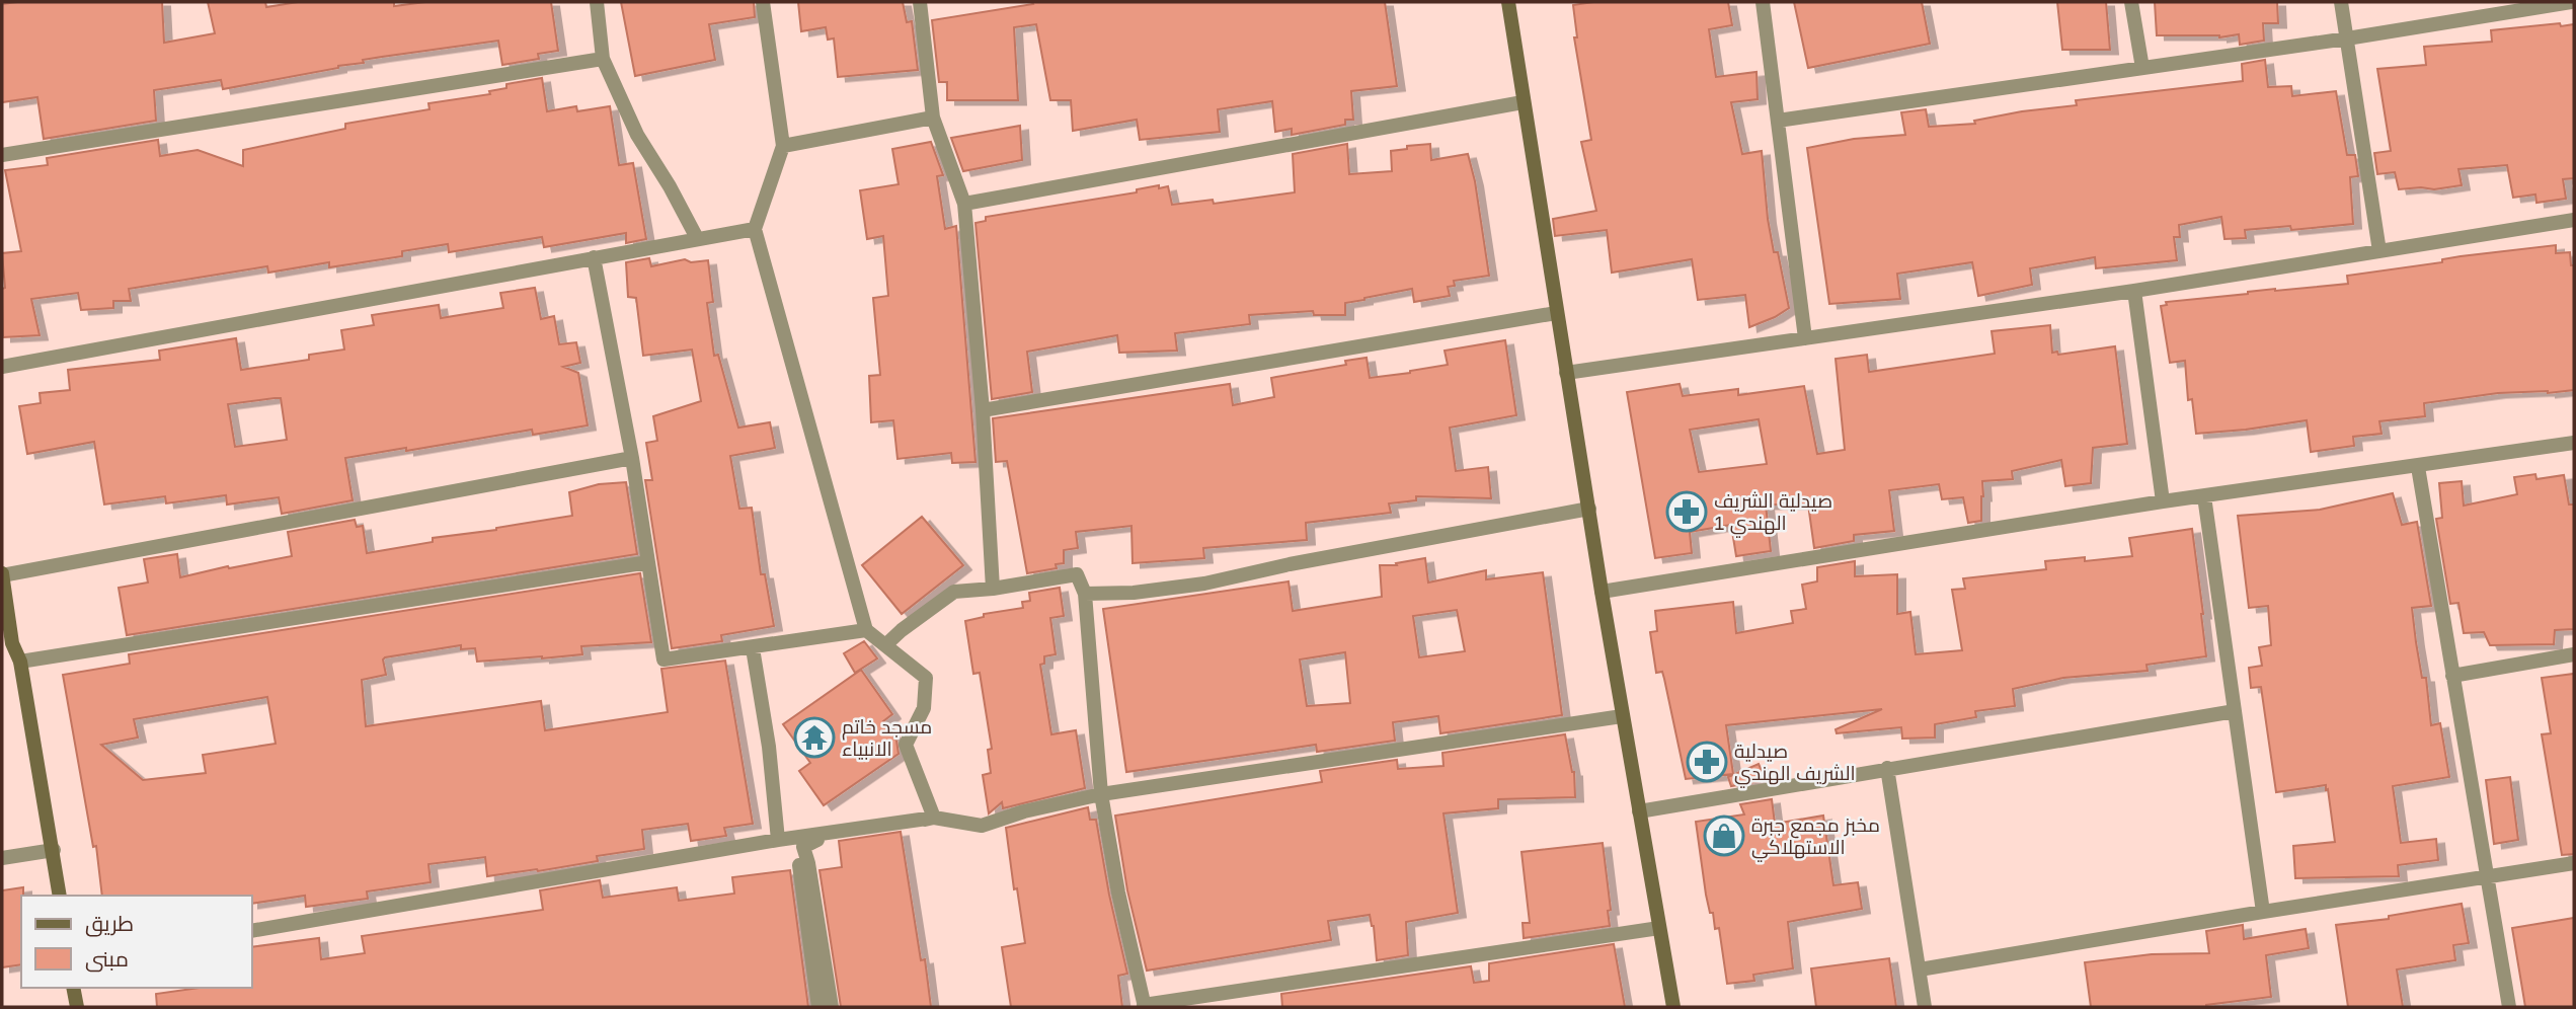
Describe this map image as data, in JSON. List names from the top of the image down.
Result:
{
  "places": {
    "pharmacy": ["صيدلية الشريف الهندي 1", "صيدلية الشريف الهندي"],
    "temple": ["مسجد خاتم الانبياء"],
    "shop": ["مخبز مجمع جبرة الاستهلاكي"]
  },
  "legend": ["طريق", "مبنى"]
}
